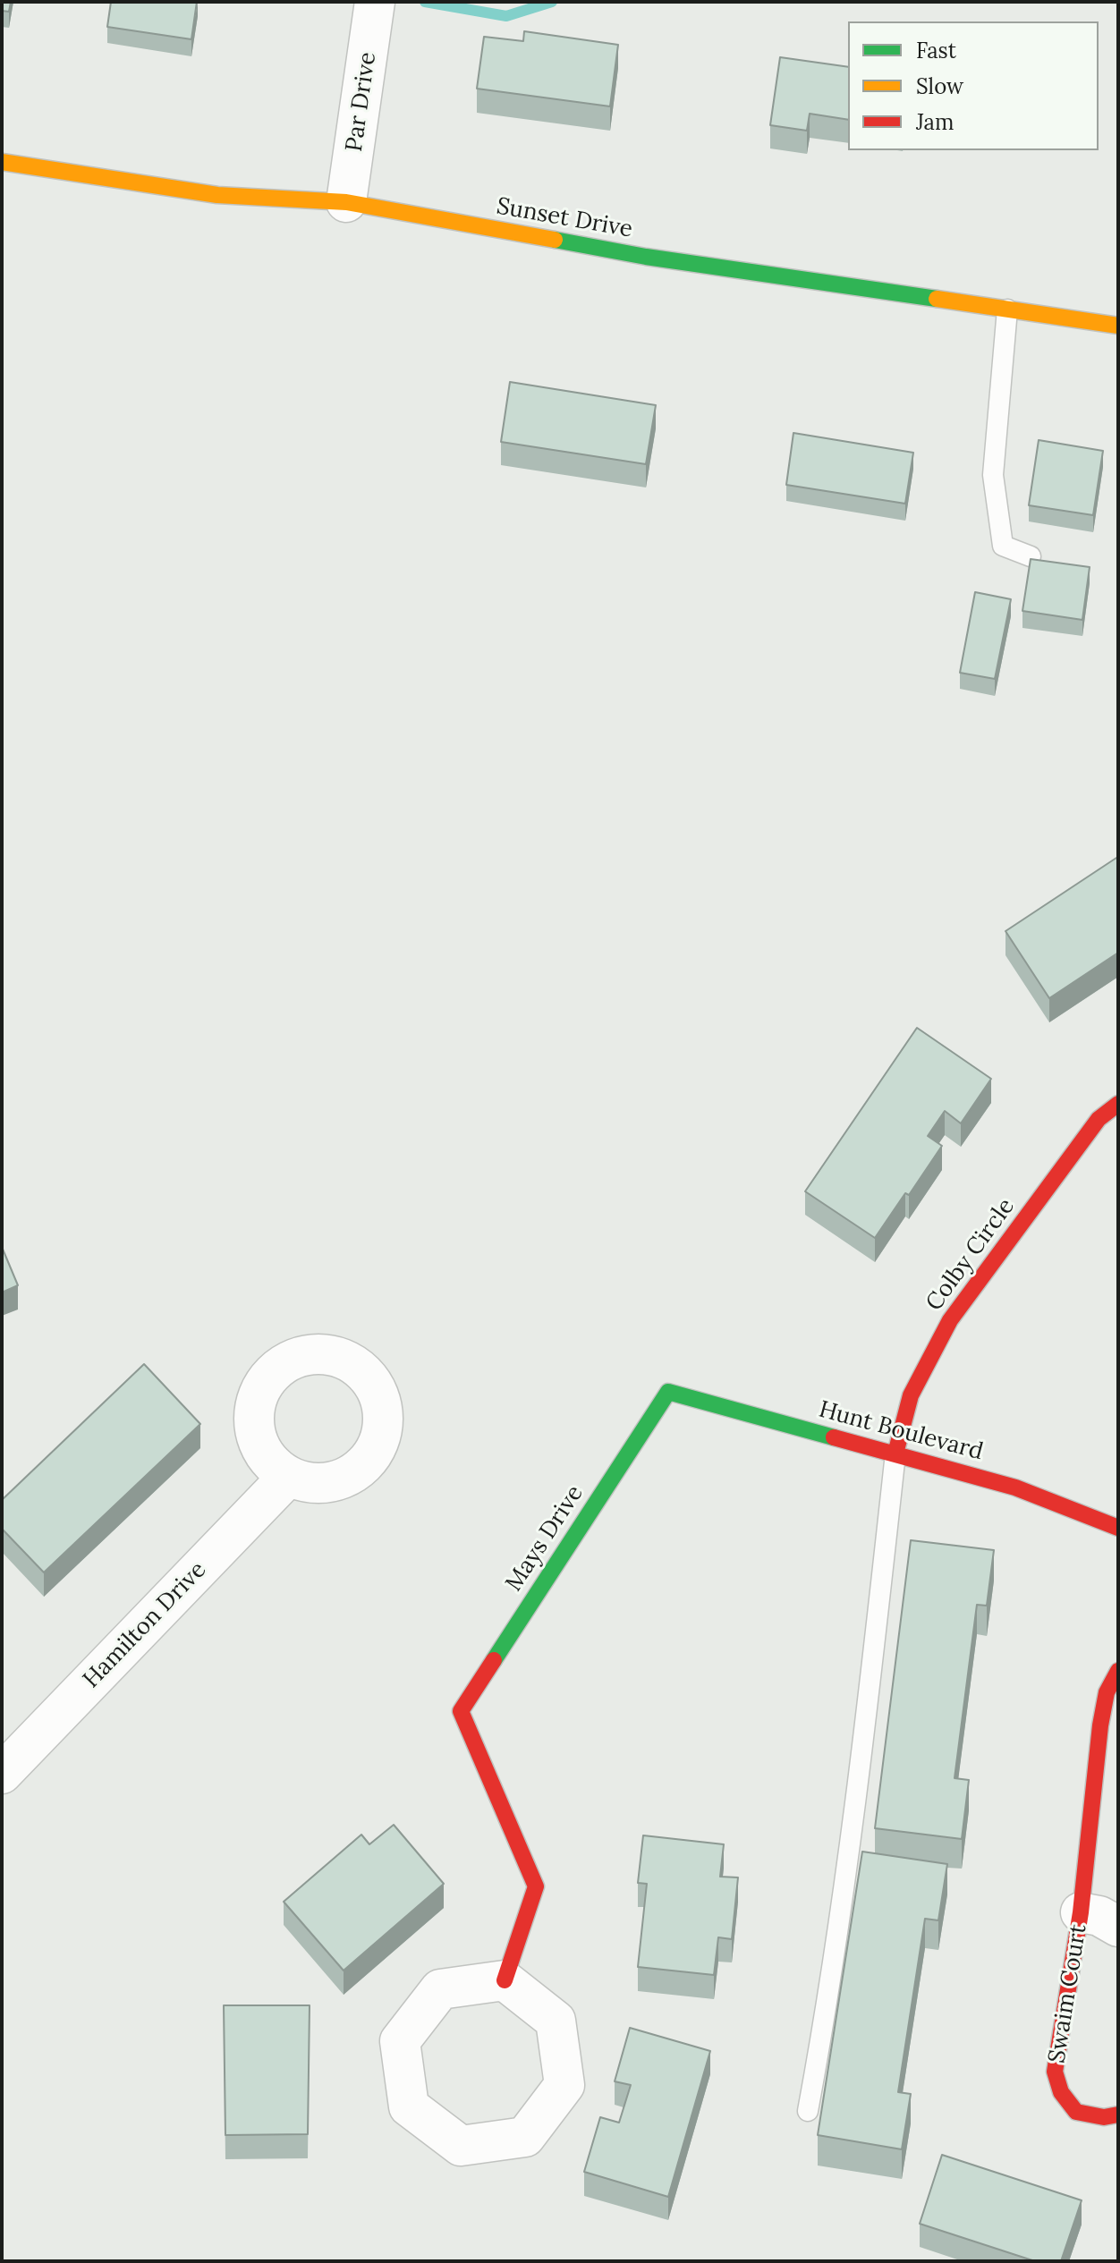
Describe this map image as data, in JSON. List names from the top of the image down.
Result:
{
  "streets": {
    "street": [
      "Par Drive",
      "Sunset Drive",
      "Colby Circle",
      "Hunt Boulevard",
      "Mays Drive",
      "Hamilton Drive",
      "Swaim Court"
    ]
  },
  "crossings": [
    ["Par Drive", "Sunset Drive"],
    ["Colby Circle", "Hunt Boulevard"],
    ["Hunt Boulevard", "Mays Drive"]
  ],
  "legend": ["Fast", "Slow", "Jam"]
}
